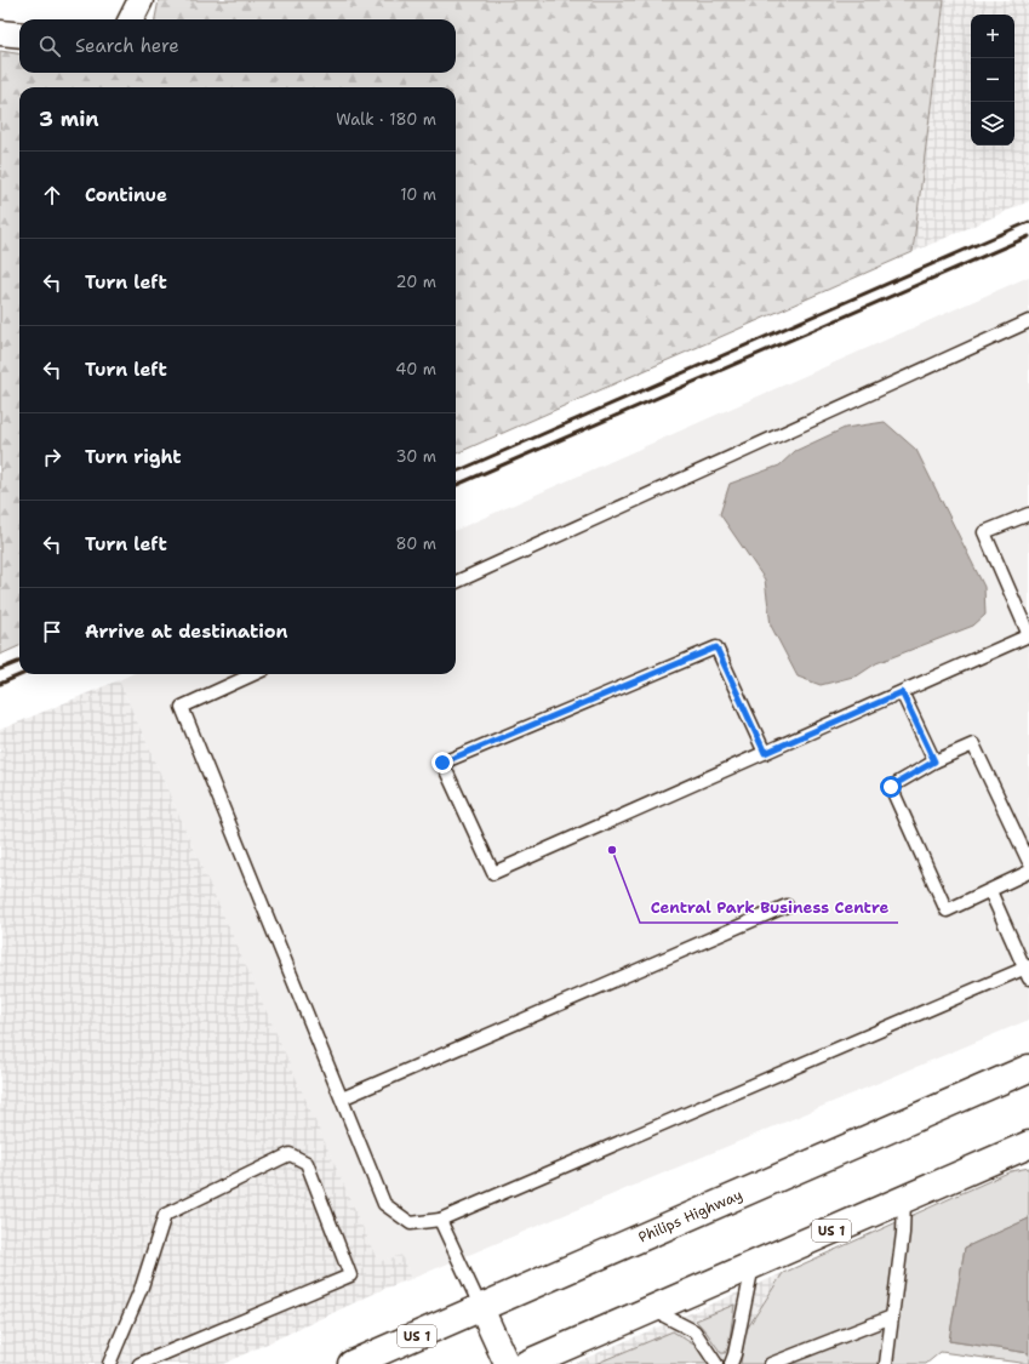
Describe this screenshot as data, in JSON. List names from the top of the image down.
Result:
{
  "streets": {
    "main road": ["Philips Highway", "US 1"]
  },
  "places": ["Central Park Business Centre"],
  "page": {
    "map_buttons": ["+", "−"],
    "search": "Search here",
    "heading": ["3 min", "Walk · 180 m"],
    "list": [
      ["Continue", "10 m"],
      ["Turn left", "20 m"],
      ["Turn left", "40 m"],
      ["Turn right", "30 m"],
      ["Turn left", "80 m"],
      "Arrive at destination"
    ]
  }
}
